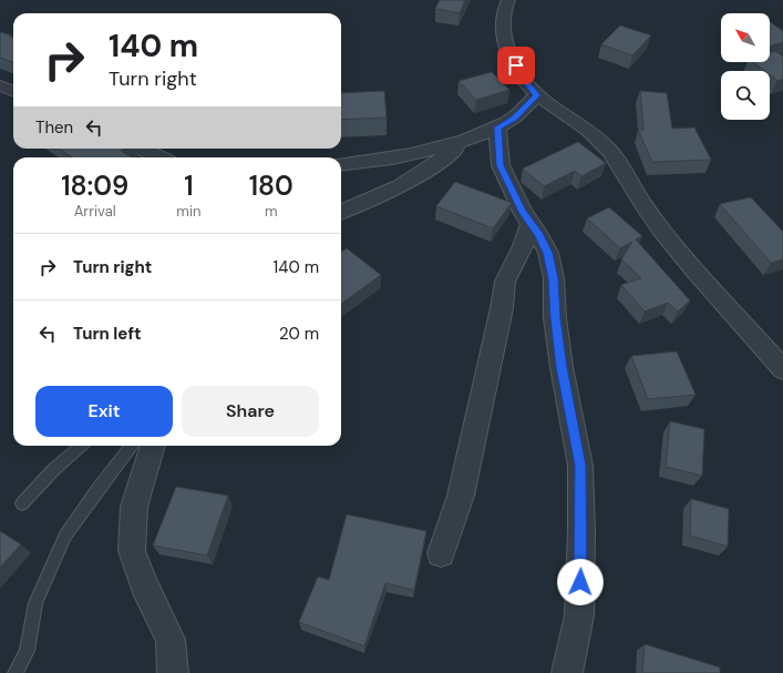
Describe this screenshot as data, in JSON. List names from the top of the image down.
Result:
{
  "north": "top left",
  "page": {
    "turn": ["140 m", "Turn right"],
    "then": "Then",
    "eta": [
      "18:09",
      "Arrival",
      "1",
      "min",
      "180",
      "m"
    ],
    "list": [
      {
        "name": "Turn right",
        "value": "140 m"
      },
      {
        "name": "Turn left",
        "value": "20 m"
      }
    ],
    "buttons": ["Exit", "Share"]
  }
}
